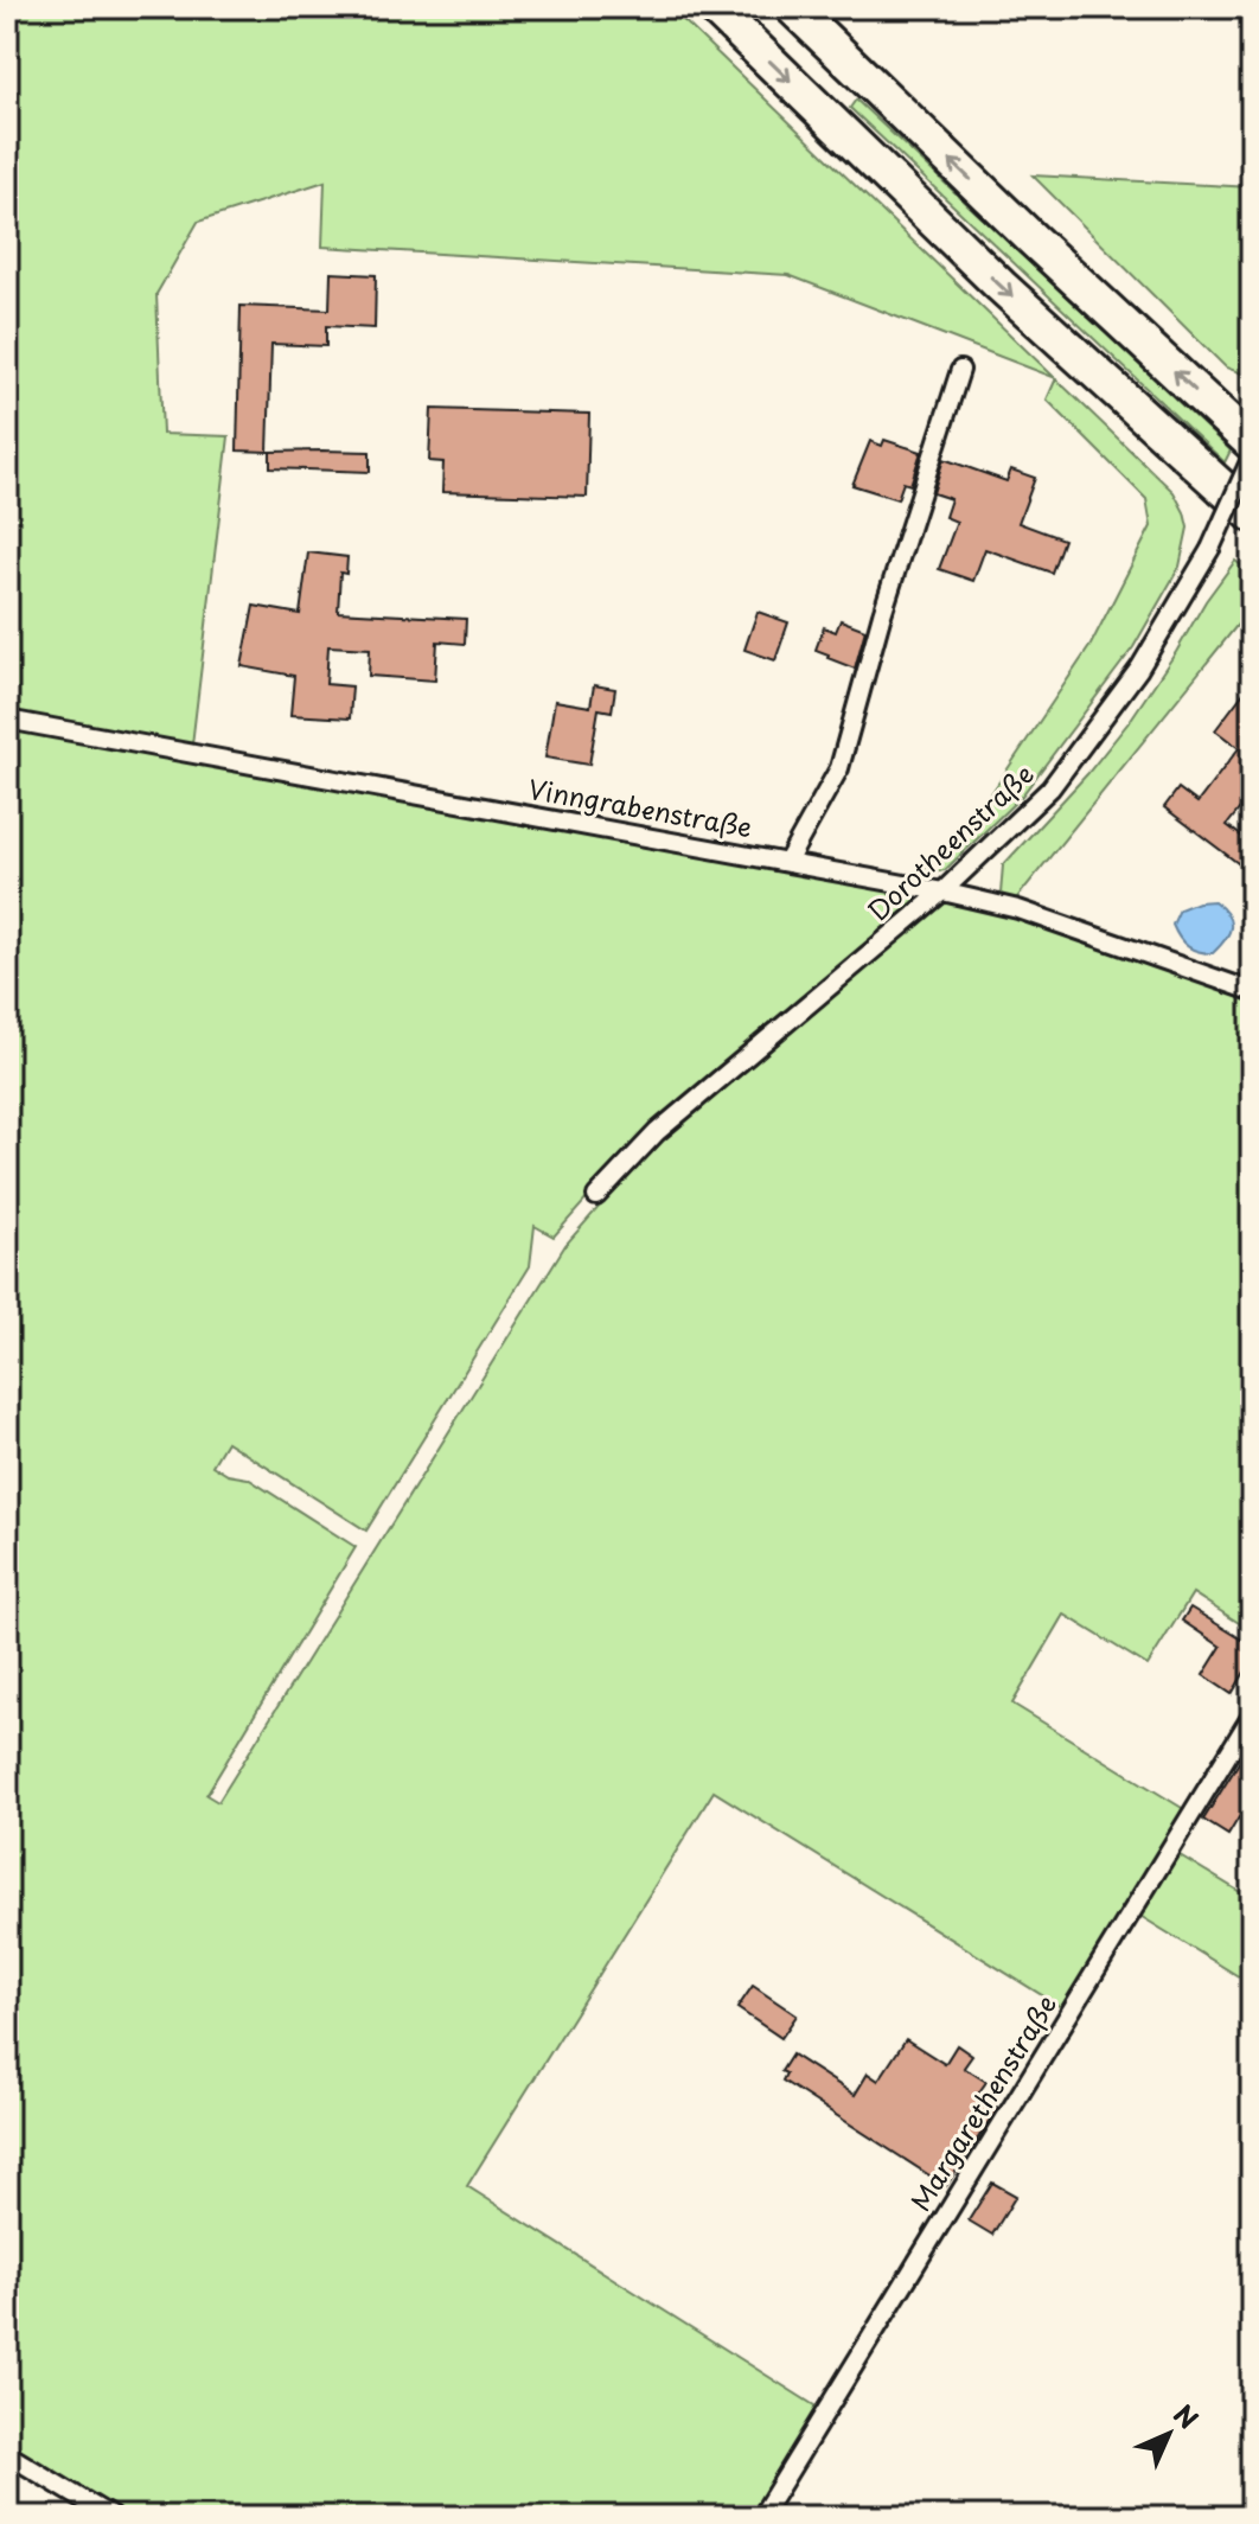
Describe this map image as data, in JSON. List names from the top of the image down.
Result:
{
  "streets": {
    "street": ["Vinngrabenstraße", "Dorotheenstraße", "Margarethenstraße"]
  },
  "crossings": [
    ["Vinngrabenstraße", "Dorotheenstraße"]
  ],
  "north": "top right"
}
